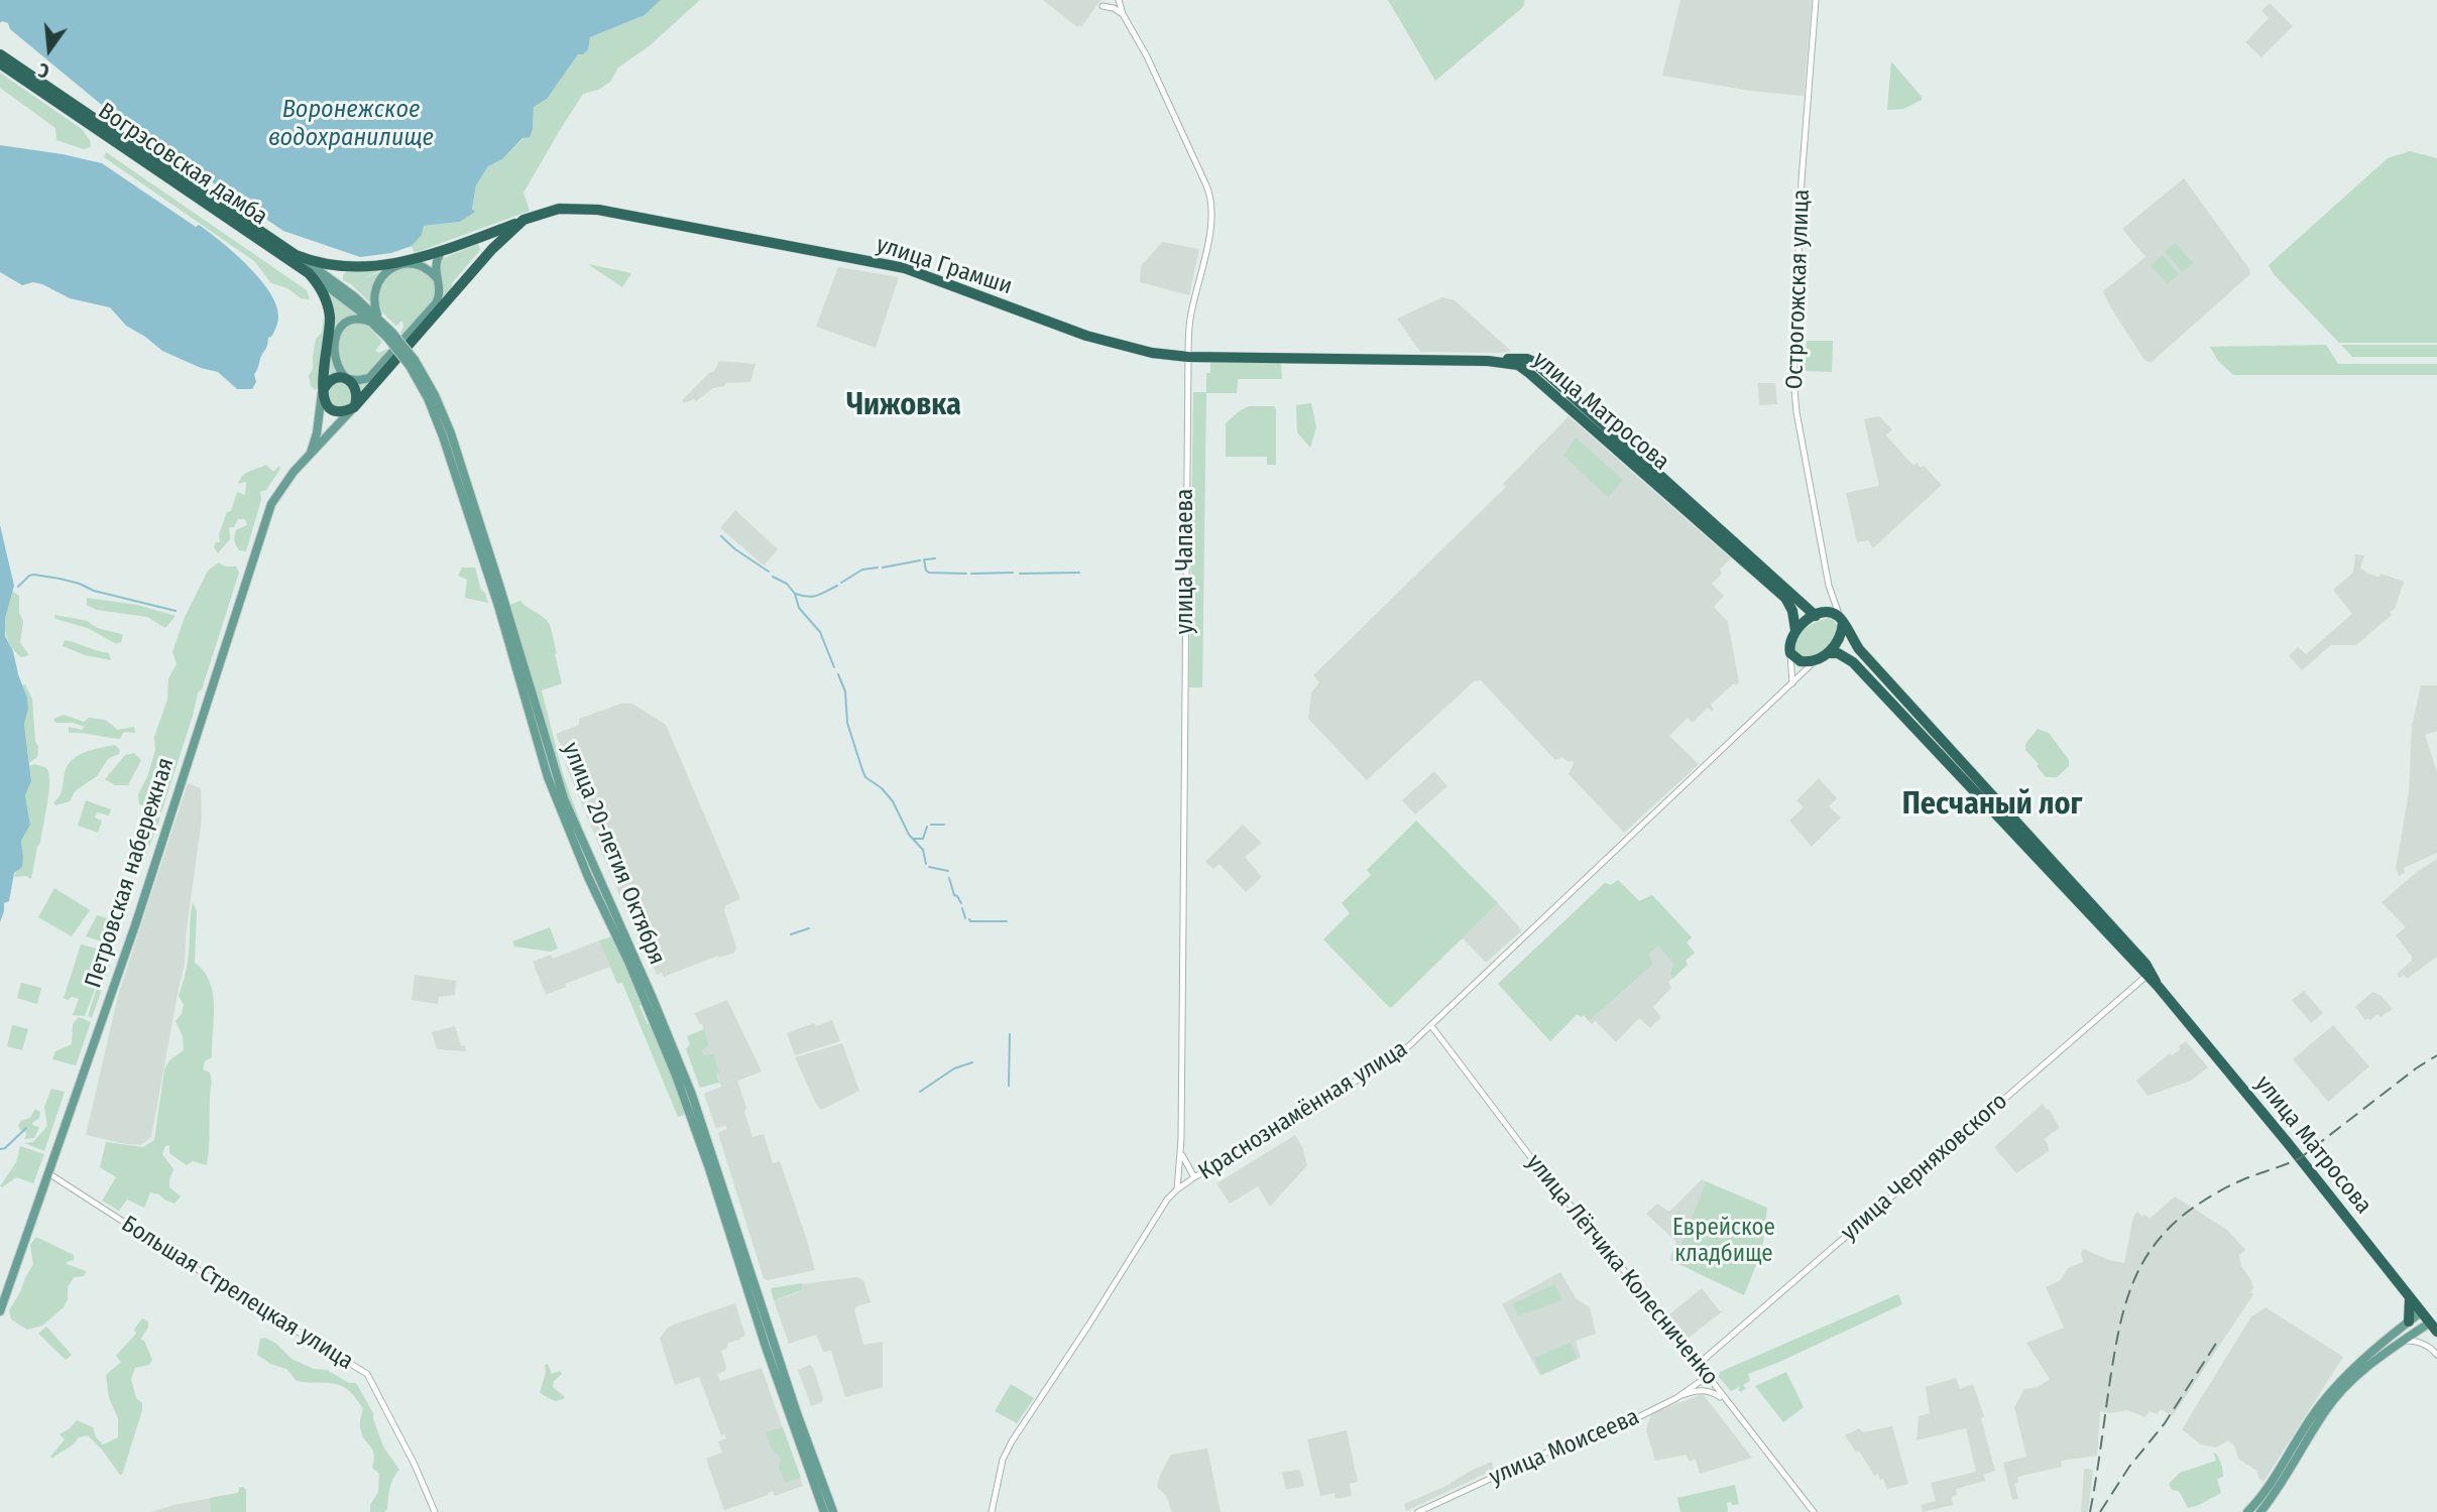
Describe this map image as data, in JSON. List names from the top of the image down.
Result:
{
  "streets": {
    "highway": [
      "Вогрэсовская дамба",
      "улица Грамши",
      "улица Матросова",
      "Петровская набережная"
    ],
    "main road": ["улица 20-летия Октября"],
    "street": [
      "Острогожская улица",
      "улица Чапаева",
      "Краснознамённая улица",
      "улица Черняховского",
      "улица Лётчика Колесниченко",
      "Большая Стрелецкая улица",
      "улица Моисеева"
    ]
  },
  "crossings": [
    ["Вогрэсовская дамба", "улица Грамши"],
    ["Вогрэсовская дамба", "улица 20-летия Октября"],
    ["улица Грамши", "улица Матросова"],
    ["улица Грамши", "улица Чапаева"],
    ["улица Грамши", "Петровская набережная"],
    ["Острогожская улица", "улица Матросова"],
    ["Острогожская улица", "Краснознамённая улица"],
    ["улица Матросова", "Краснознамённая улица"],
    ["улица Матросова", "улица Черняховского"],
    ["улица Чапаева", "Краснознамённая улица"],
    ["Петровская набережная", "Большая Стрелецкая улица"],
    ["Краснознамённая улица", "улица Лётчика Колесниченко"],
    ["улица Черняховского", "улица Лётчика Колесниченко"],
    ["улица Лётчика Колесниченко", "улица Моисеева"]
  ],
  "districts": ["Чижовка", "Песчаный лог"],
  "water": ["Воронежское водохранилище"],
  "parks": ["Еврейское кладбище"],
  "north": "bottom"
}
